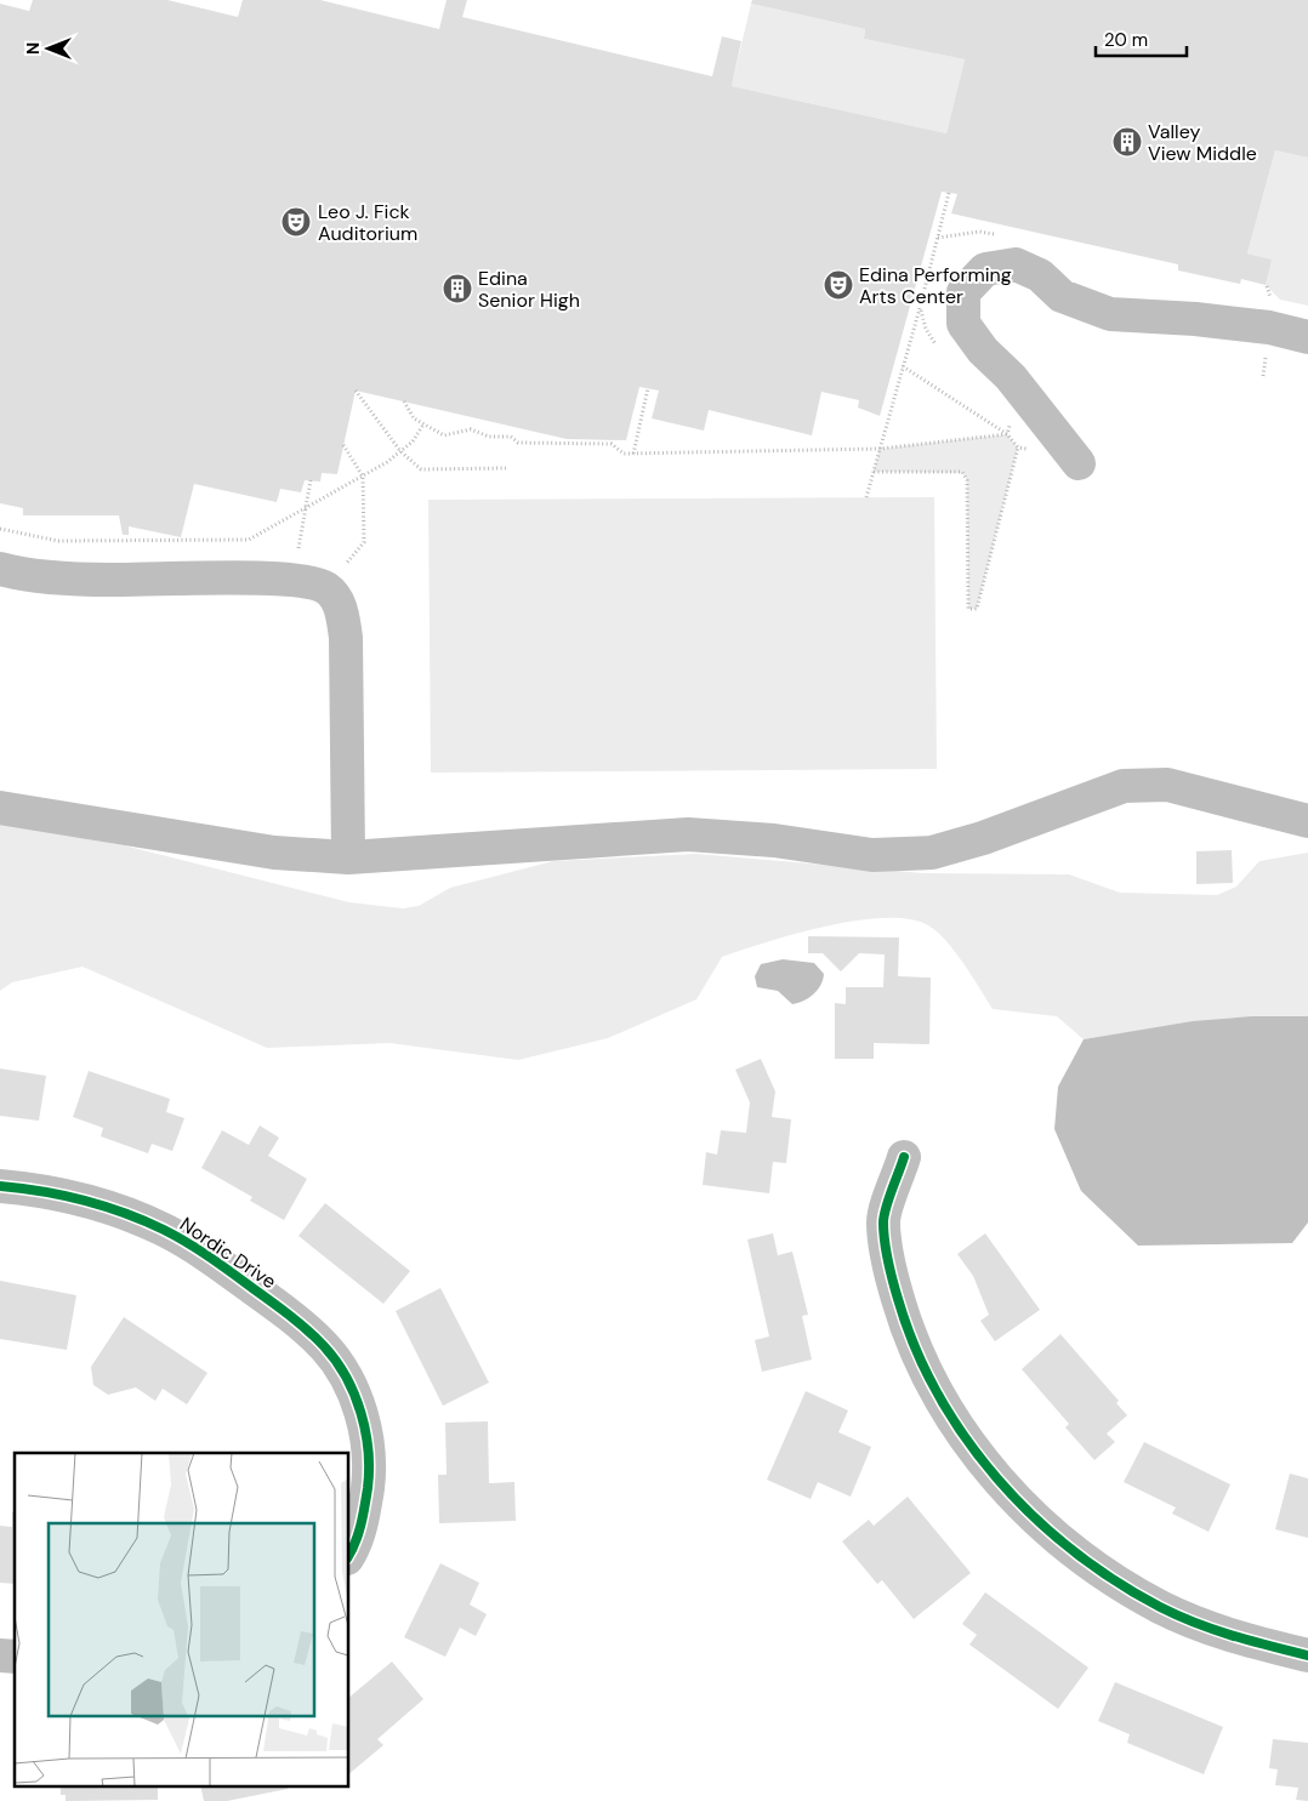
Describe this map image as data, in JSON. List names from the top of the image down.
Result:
{
  "streets": {
    "street": ["Nordic Drive"]
  },
  "places": {
    "building": ["Valley View Middle", "Edina Senior High"],
    "theatre": ["Leo J. Fick Auditorium", "Edina Performing Arts Center"]
  },
  "scale_bar": "20 m",
  "north": "left"
}
